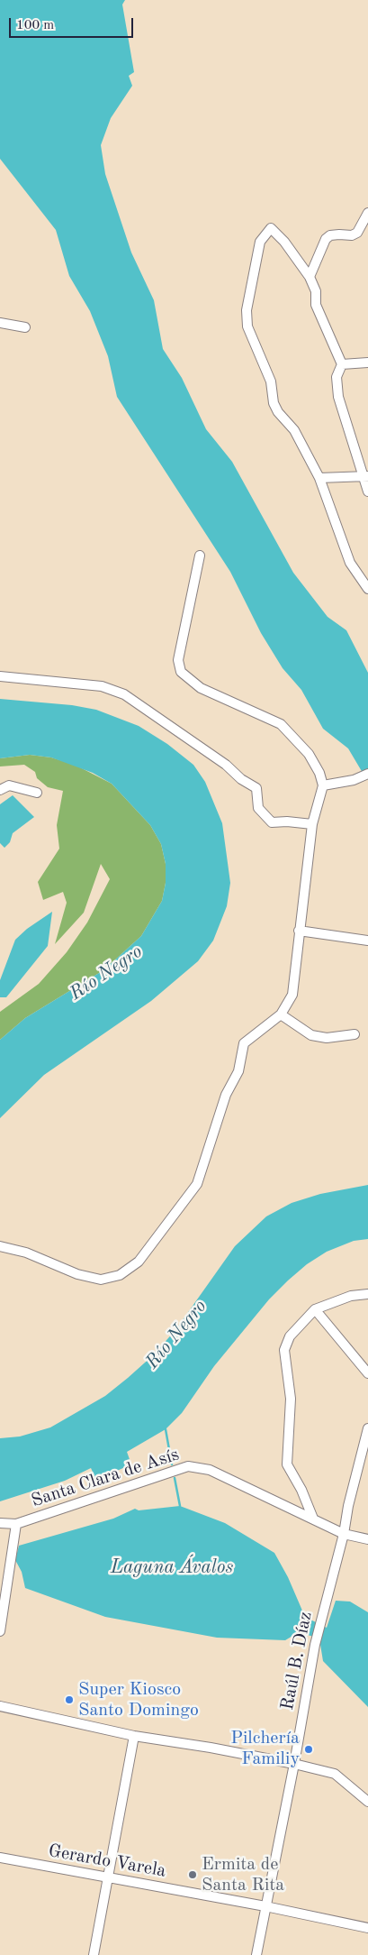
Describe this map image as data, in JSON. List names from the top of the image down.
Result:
{
  "streets": {
    "street": ["Santa Clara de Asís", "Raúl B. Díaz", "Gerardo Varela"]
  },
  "crossings": [
    ["Santa Clara de Asís", "Raúl B. Díaz"],
    ["Raúl B. Díaz", "Gerardo Varela"]
  ],
  "water": ["Río Negro", "Laguna Ávalos"],
  "places": ["Super Kiosco Santo Domingo", "Pilchería Familiy", "Ermita de Santa Rita"],
  "scale_bar": "100 m"
}
